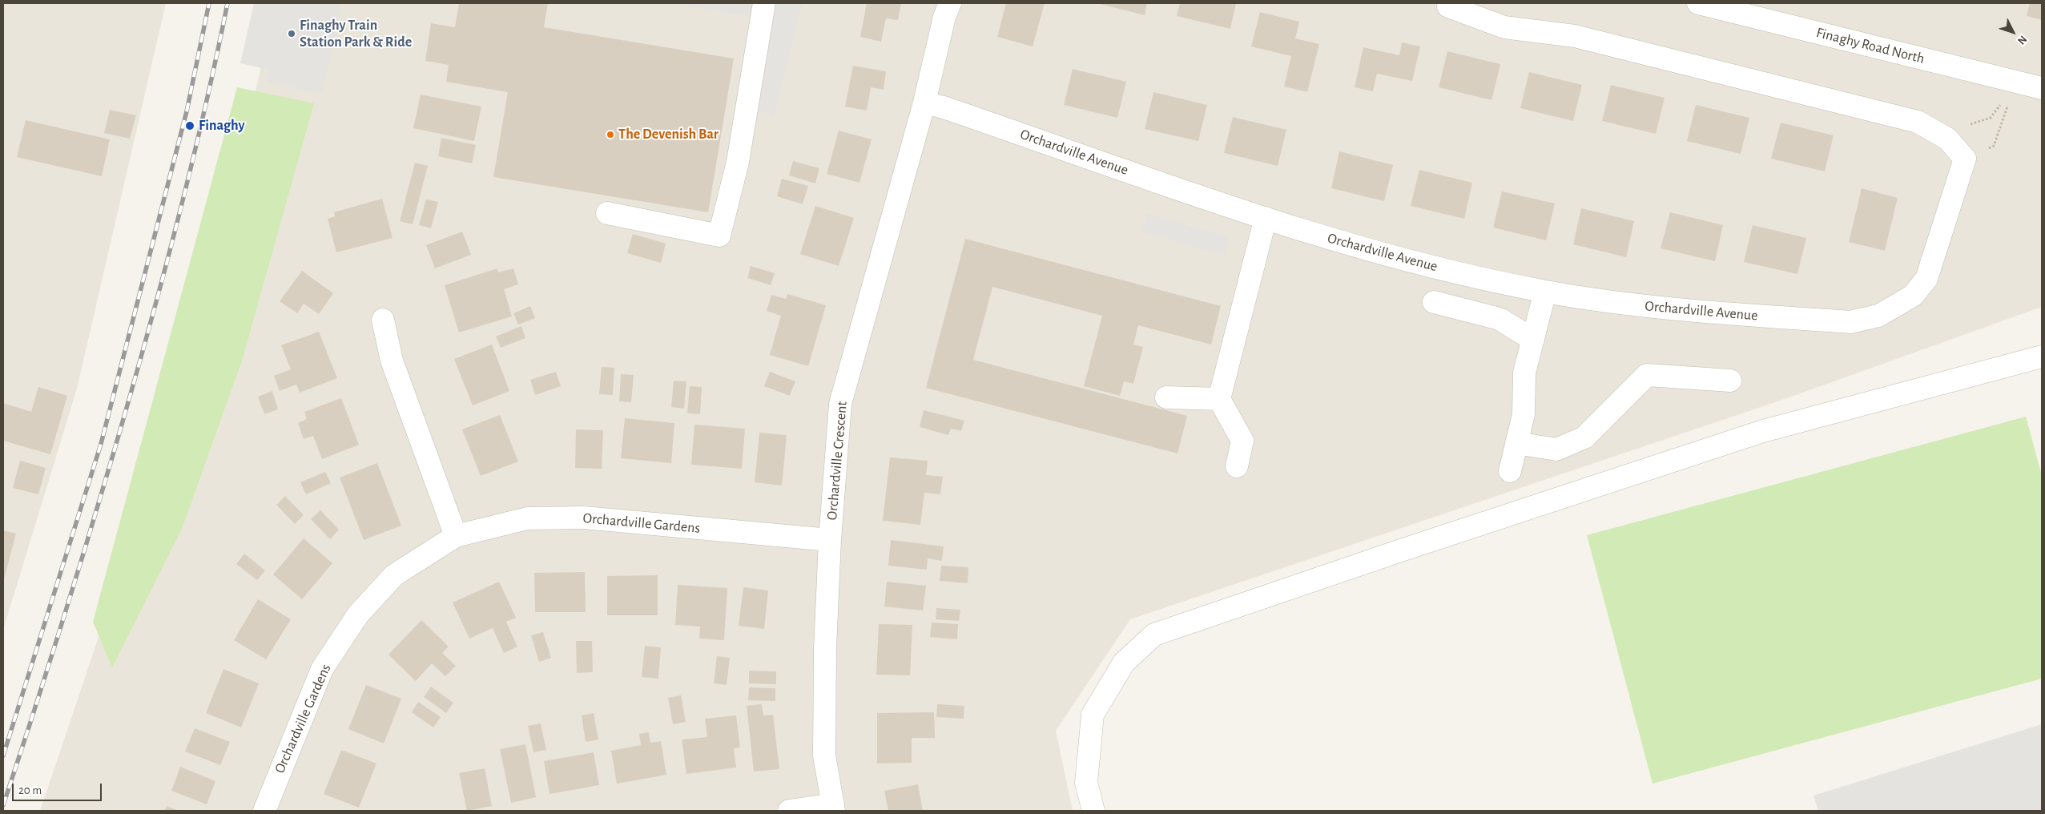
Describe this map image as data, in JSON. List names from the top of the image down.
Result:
{
  "streets": {
    "street": [
      "Finaghy Road North",
      "Orchardville Avenue",
      "Orchardville Crescent",
      "Orchardville Gardens"
    ]
  },
  "crossings": [
    ["Orchardville Avenue", "Orchardville Crescent"],
    ["Orchardville Crescent", "Orchardville Gardens"]
  ],
  "places": ["Finaghy Train Station Park & Ride", "Finaghy", "The Devenish Bar"],
  "scale_bar": "20 m",
  "north": "bottom right"
}
